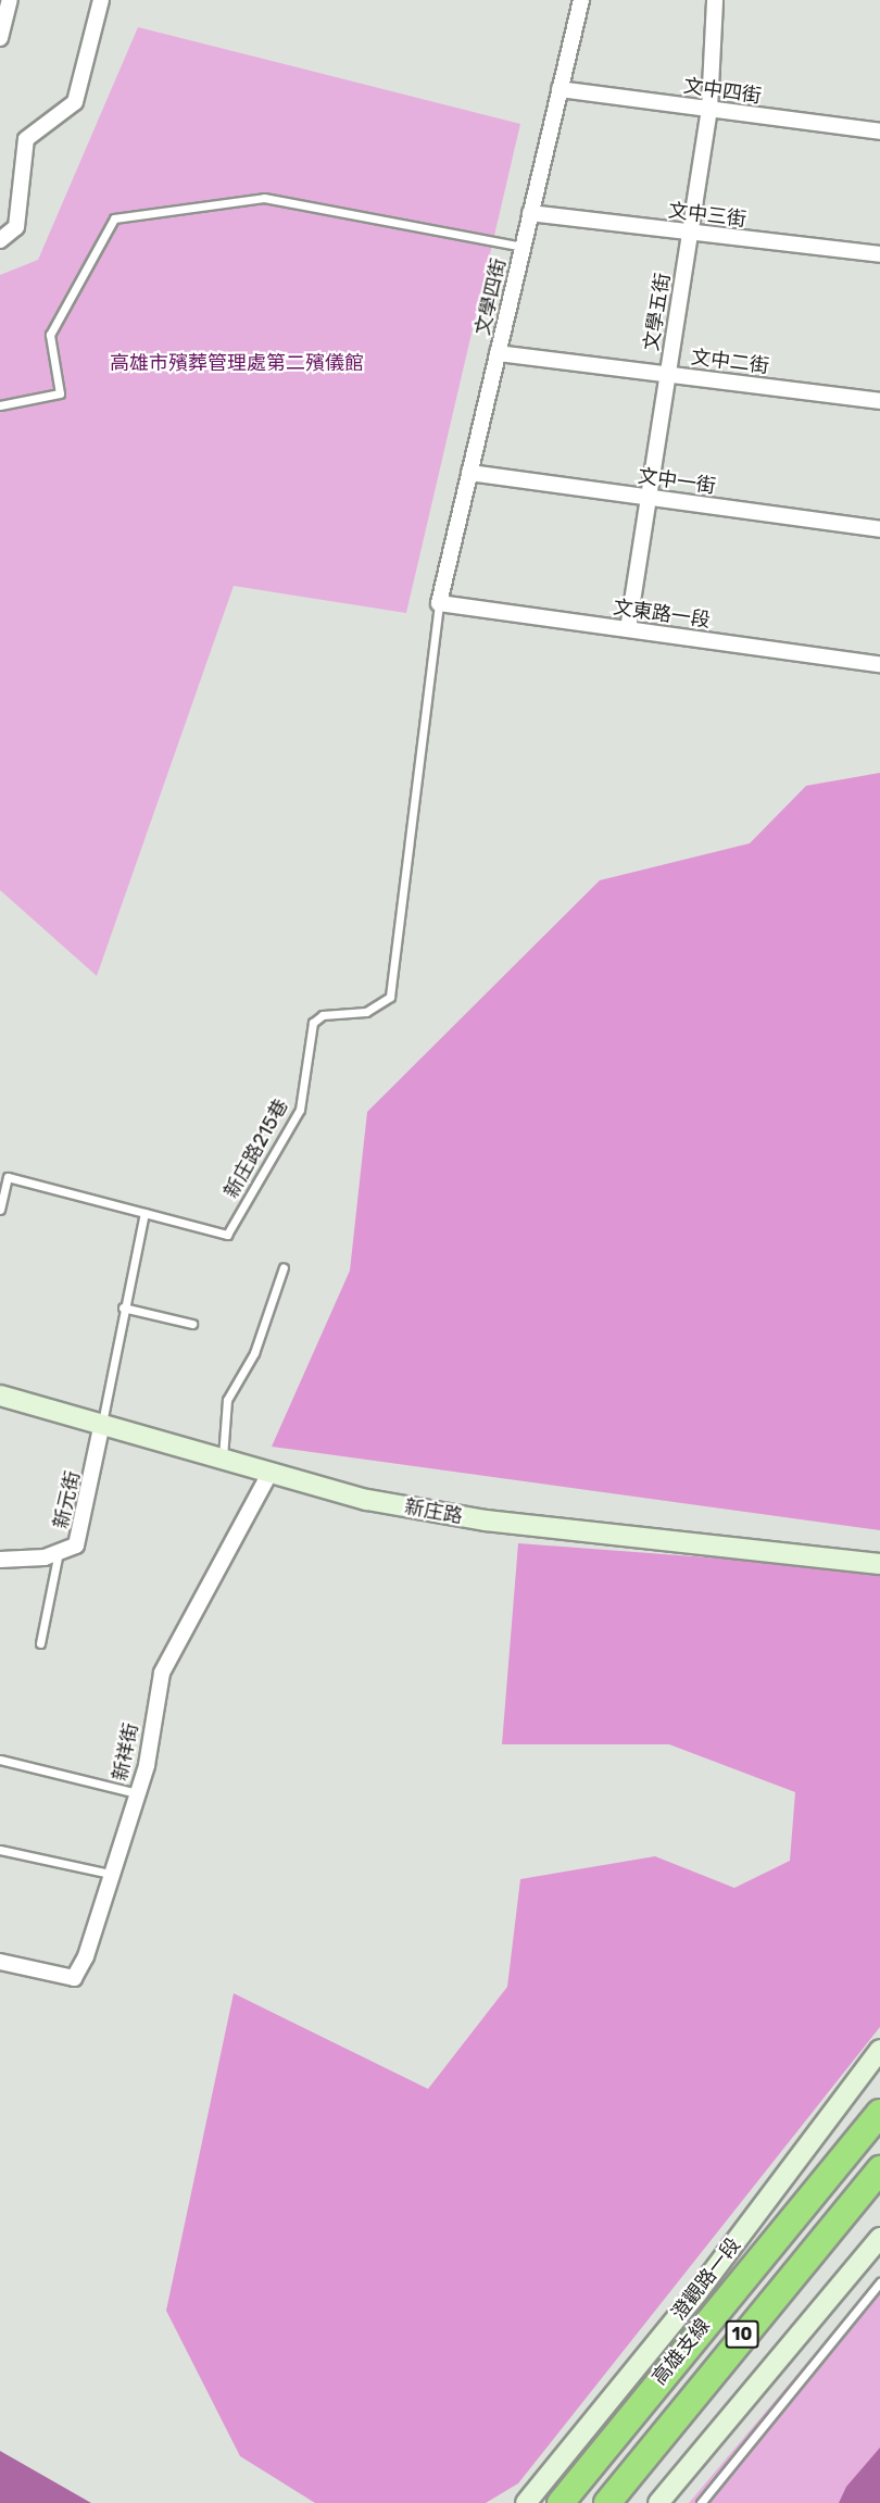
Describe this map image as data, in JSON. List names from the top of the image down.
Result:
{
  "streets": {
    "highway": ["10", "高雄支線"],
    "street": [
      "文中四街",
      "文中三街",
      "文學四街",
      "文學五街",
      "文中二街",
      "文中一街",
      "文東路一段",
      "新元街",
      "新庄路",
      "新祥街",
      "澄觀路一段"
    ],
    "lane": ["新庄路215巷"]
  },
  "crossings": [
    ["文中四街", "文學四街"],
    ["文中四街", "文學五街"],
    ["文中三街", "文學四街"],
    ["文中三街", "文學五街"],
    ["文學四街", "文中二街"],
    ["文學四街", "文中一街"],
    ["文學四街", "文東路一段"],
    ["文學四街", "新庄路215巷"],
    ["文學五街", "文中二街"],
    ["文學五街", "文中一街"],
    ["文學五街", "文東路一段"],
    ["文東路一段", "新庄路215巷"],
    ["新元街", "新庄路"],
    ["新庄路", "新祥街"]
  ],
  "parks": ["高雄市殯葬管理處第二殯儀館"]
}
